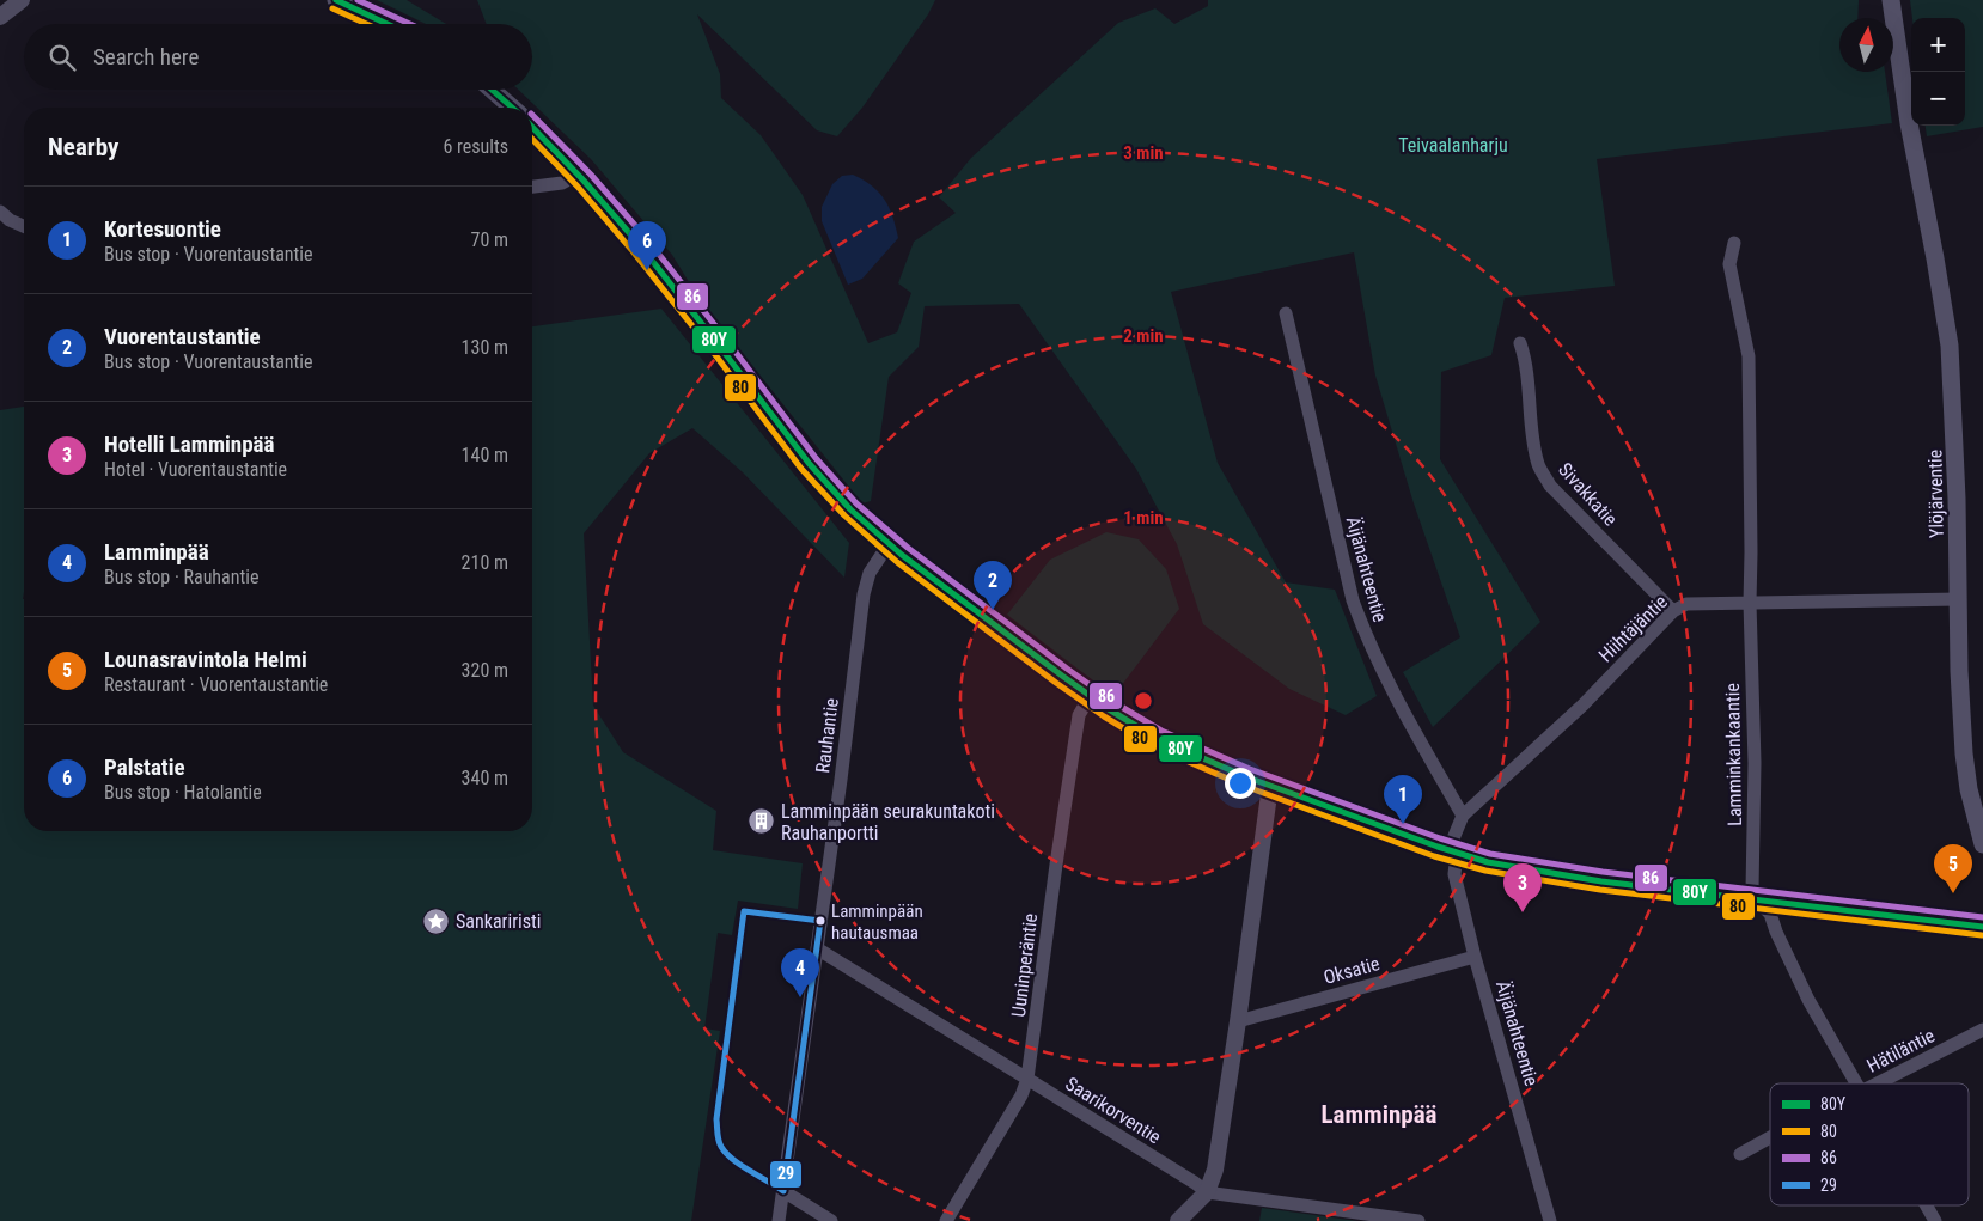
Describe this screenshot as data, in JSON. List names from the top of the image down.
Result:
{
  "streets": {
    "main road": ["Ylöjärventie"],
    "street": [
      "Sivakkatie",
      "Äijänahteentie",
      "Hiihtäjäntie",
      "Rauhantie",
      "Lamminkankaantie",
      "Uuninperäntie",
      "Oksatie",
      "Hätiläntie",
      "Saarikorventie"
    ]
  },
  "crossings": [
    ["Sivakkatie", "Hiihtäjäntie"],
    ["Ylöjärventie", "Hiihtäjäntie"],
    ["Äijänahteentie", "Hiihtäjäntie"],
    ["Äijänahteentie", "Oksatie"],
    ["Hiihtäjäntie", "Lamminkankaantie"],
    ["Rauhantie", "Saarikorventie"],
    ["Uuninperäntie", "Saarikorventie"]
  ],
  "districts": ["Lamminpää"],
  "parks": ["Teivaalanharju"],
  "places": {
    "building": ["Lamminpään seurakuntakoti Rauhanportti"],
    "place": ["Sankariristi"],
    "other": ["Lamminpään hautausmaa"]
  },
  "lines": [
    "transit line 80Y",
    "transit line 86",
    "transit line 80",
    "transit line 29"
  ],
  "legend": [
    "80Y",
    "80",
    "86",
    "29"
  ],
  "north": "top",
  "page": {
    "map_buttons": ["+", "−"],
    "search": "Search here",
    "heading": ["Nearby", "6 results"],
    "list": [
      {
        "mark": "1",
        "name": "Kortesuontie",
        "note": "Bus stop · Vuorentaustantie",
        "value": "70 m"
      },
      {
        "mark": "2",
        "name": "Vuorentaustantie",
        "note": "Bus stop · Vuorentaustantie",
        "value": "130 m"
      },
      {
        "mark": "3",
        "name": "Hotelli Lamminpää",
        "note": "Hotel · Vuorentaustantie",
        "value": "140 m"
      },
      {
        "mark": "4",
        "name": "Lamminpää",
        "note": "Bus stop · Rauhantie",
        "value": "210 m"
      },
      {
        "mark": "5",
        "name": "Lounasravintola Helmi",
        "note": "Restaurant · Vuorentaustantie",
        "value": "320 m"
      },
      {
        "mark": "6",
        "name": "Palstatie",
        "note": "Bus stop · Hatolantie",
        "value": "340 m"
      }
    ],
    "pins": [
      "6",
      "2",
      "1",
      "5",
      "3",
      "4"
    ]
  },
  "rings": ["3 min", "2 min", "1 min"]
}
